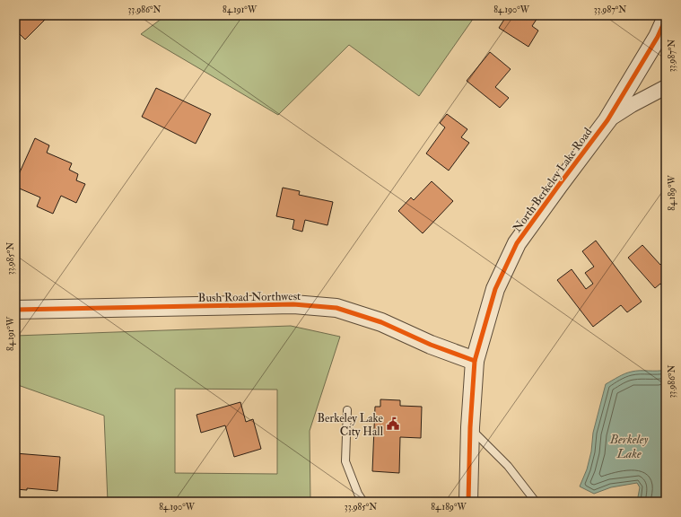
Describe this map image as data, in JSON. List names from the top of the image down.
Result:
{
  "streets": {
    "street": ["North Berkeley Lake Road", "Bush Road Northwest"]
  },
  "crossings": [
    ["North Berkeley Lake Road", "Bush Road Northwest"]
  ],
  "water": ["Berkeley Lake"],
  "places": {
    "public building": ["Berkeley Lake City Hall"]
  },
  "coordinates": [
    "33.986°N",
    "84.191°W",
    "84.190°W",
    "33.987°N",
    "84.189°W",
    "33.985°N"
  ]
}
